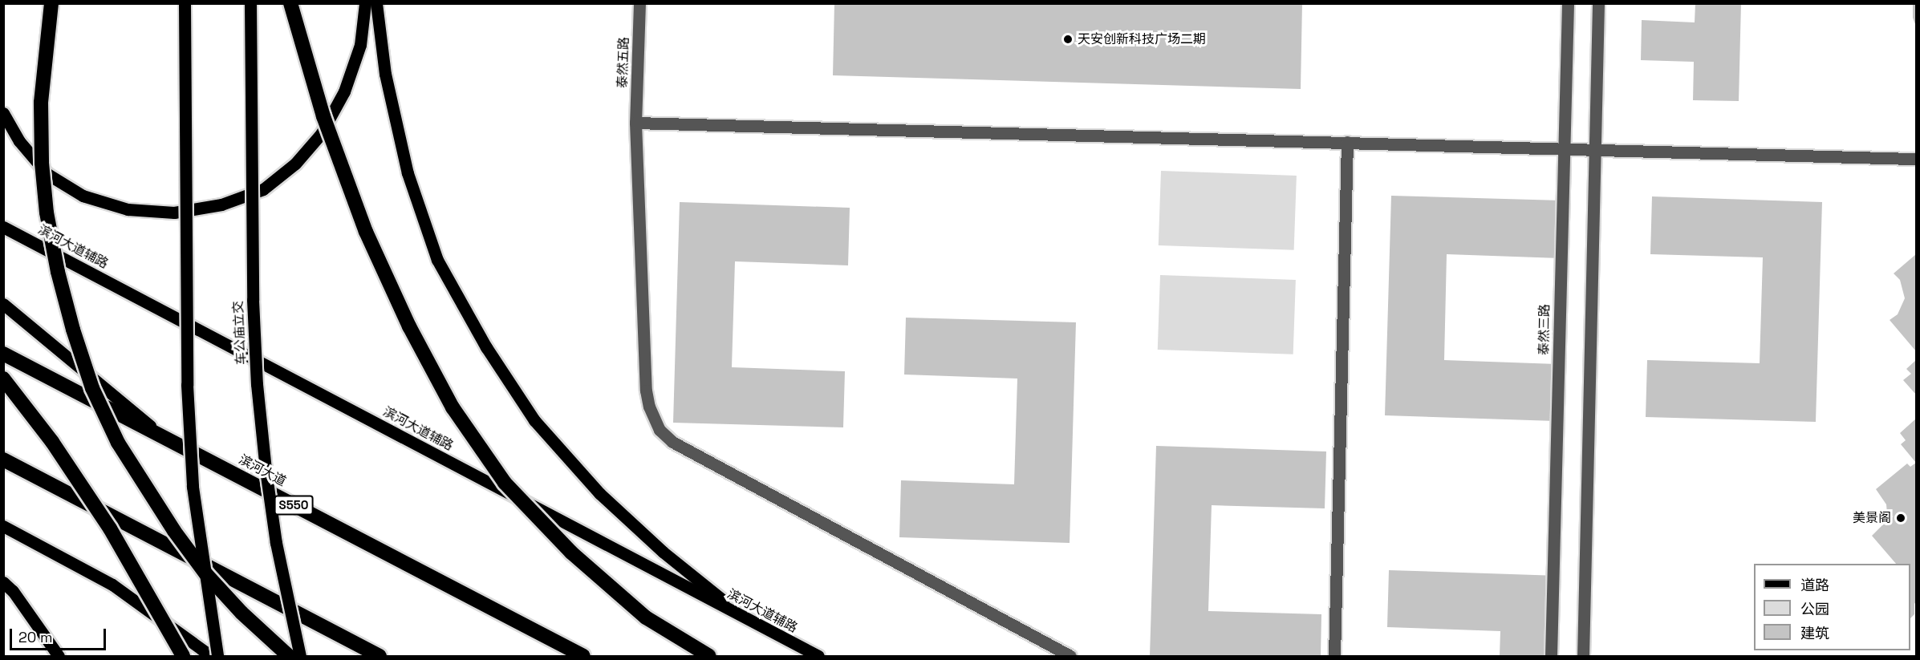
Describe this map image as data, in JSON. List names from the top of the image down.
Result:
{
  "streets": {
    "highway": ["滨河大道", "S550"],
    "main road": ["滨河大道辅路", "车公庙立交"],
    "street": ["泰然五路", "泰然三路"]
  },
  "places": ["天安创新科技广场二期", "美景阁"],
  "legend": ["道路", "公园", "建筑"],
  "scale_bar": "20 m"
}
